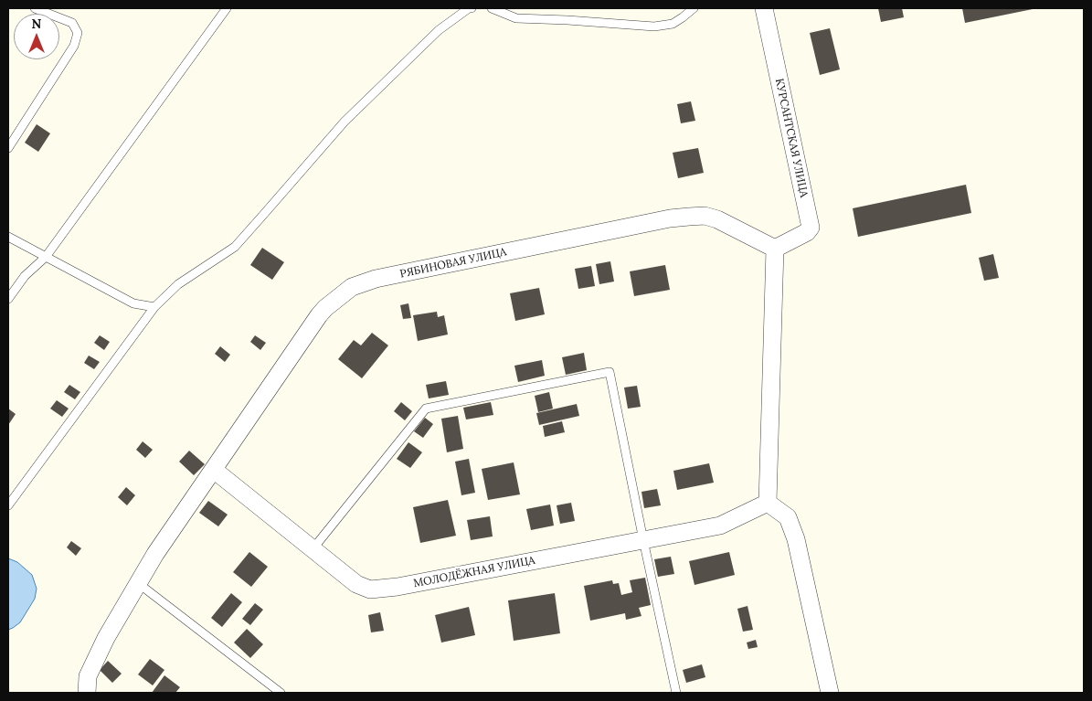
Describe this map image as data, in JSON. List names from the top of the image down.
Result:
{
  "streets": {
    "street": ["КУРСАНТСКАЯ УЛИЦА", "РЯБИНОВАЯ УЛИЦА", "МОЛОДЁЖНАЯ УЛИЦА"]
  },
  "crossings": [
    ["КУРСАНТСКАЯ УЛИЦА", "РЯБИНОВАЯ УЛИЦА"],
    ["РЯБИНОВАЯ УЛИЦА", "МОЛОДЁЖНАЯ УЛИЦА"]
  ],
  "north": "top"
}
